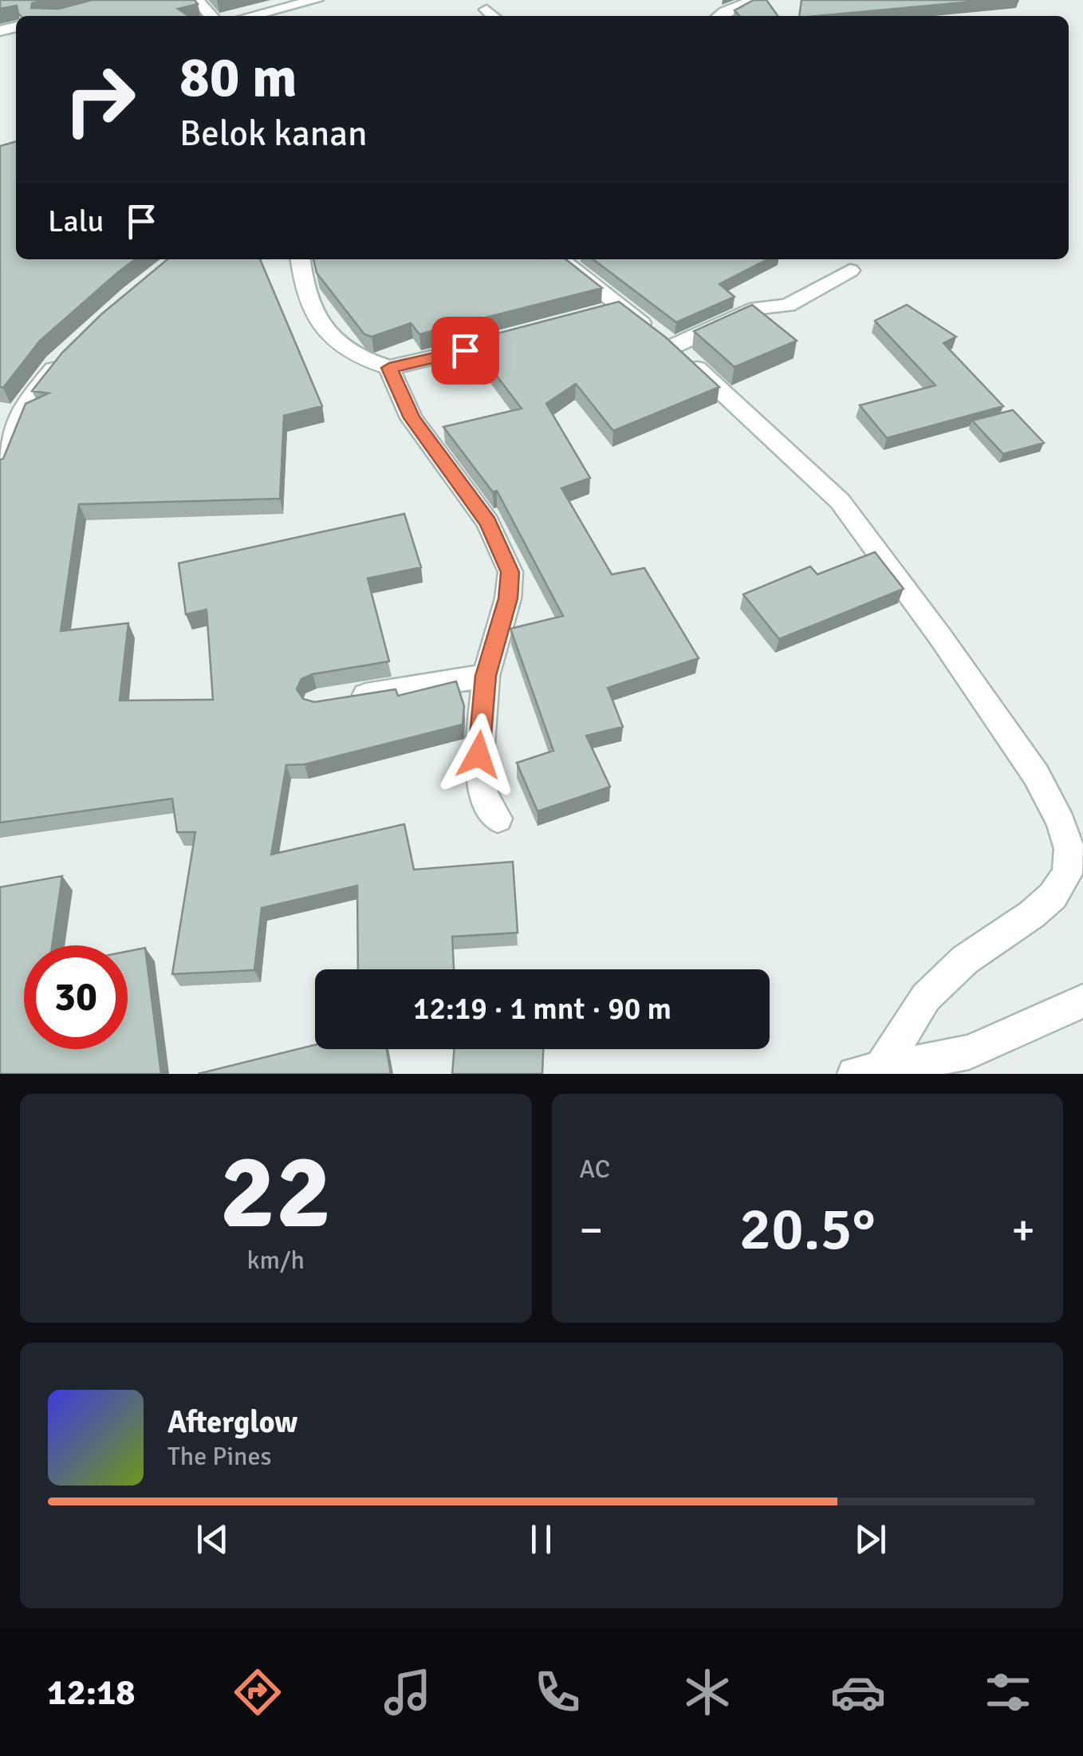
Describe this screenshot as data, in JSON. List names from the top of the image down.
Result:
{
  "page": {
    "turn": ["80 m", "Belok kanan"],
    "then": "Lalu",
    "limit": "30",
    "trip": "12:19 · 1 mnt · 90 m",
    "tile": [
      ["22", "km/h"],
      "AC"
    ],
    "heat": ["−", "20.5°", "+"],
    "song": ["Afterglow", "The Pines"],
    "tabs": "12:18"
  }
}
